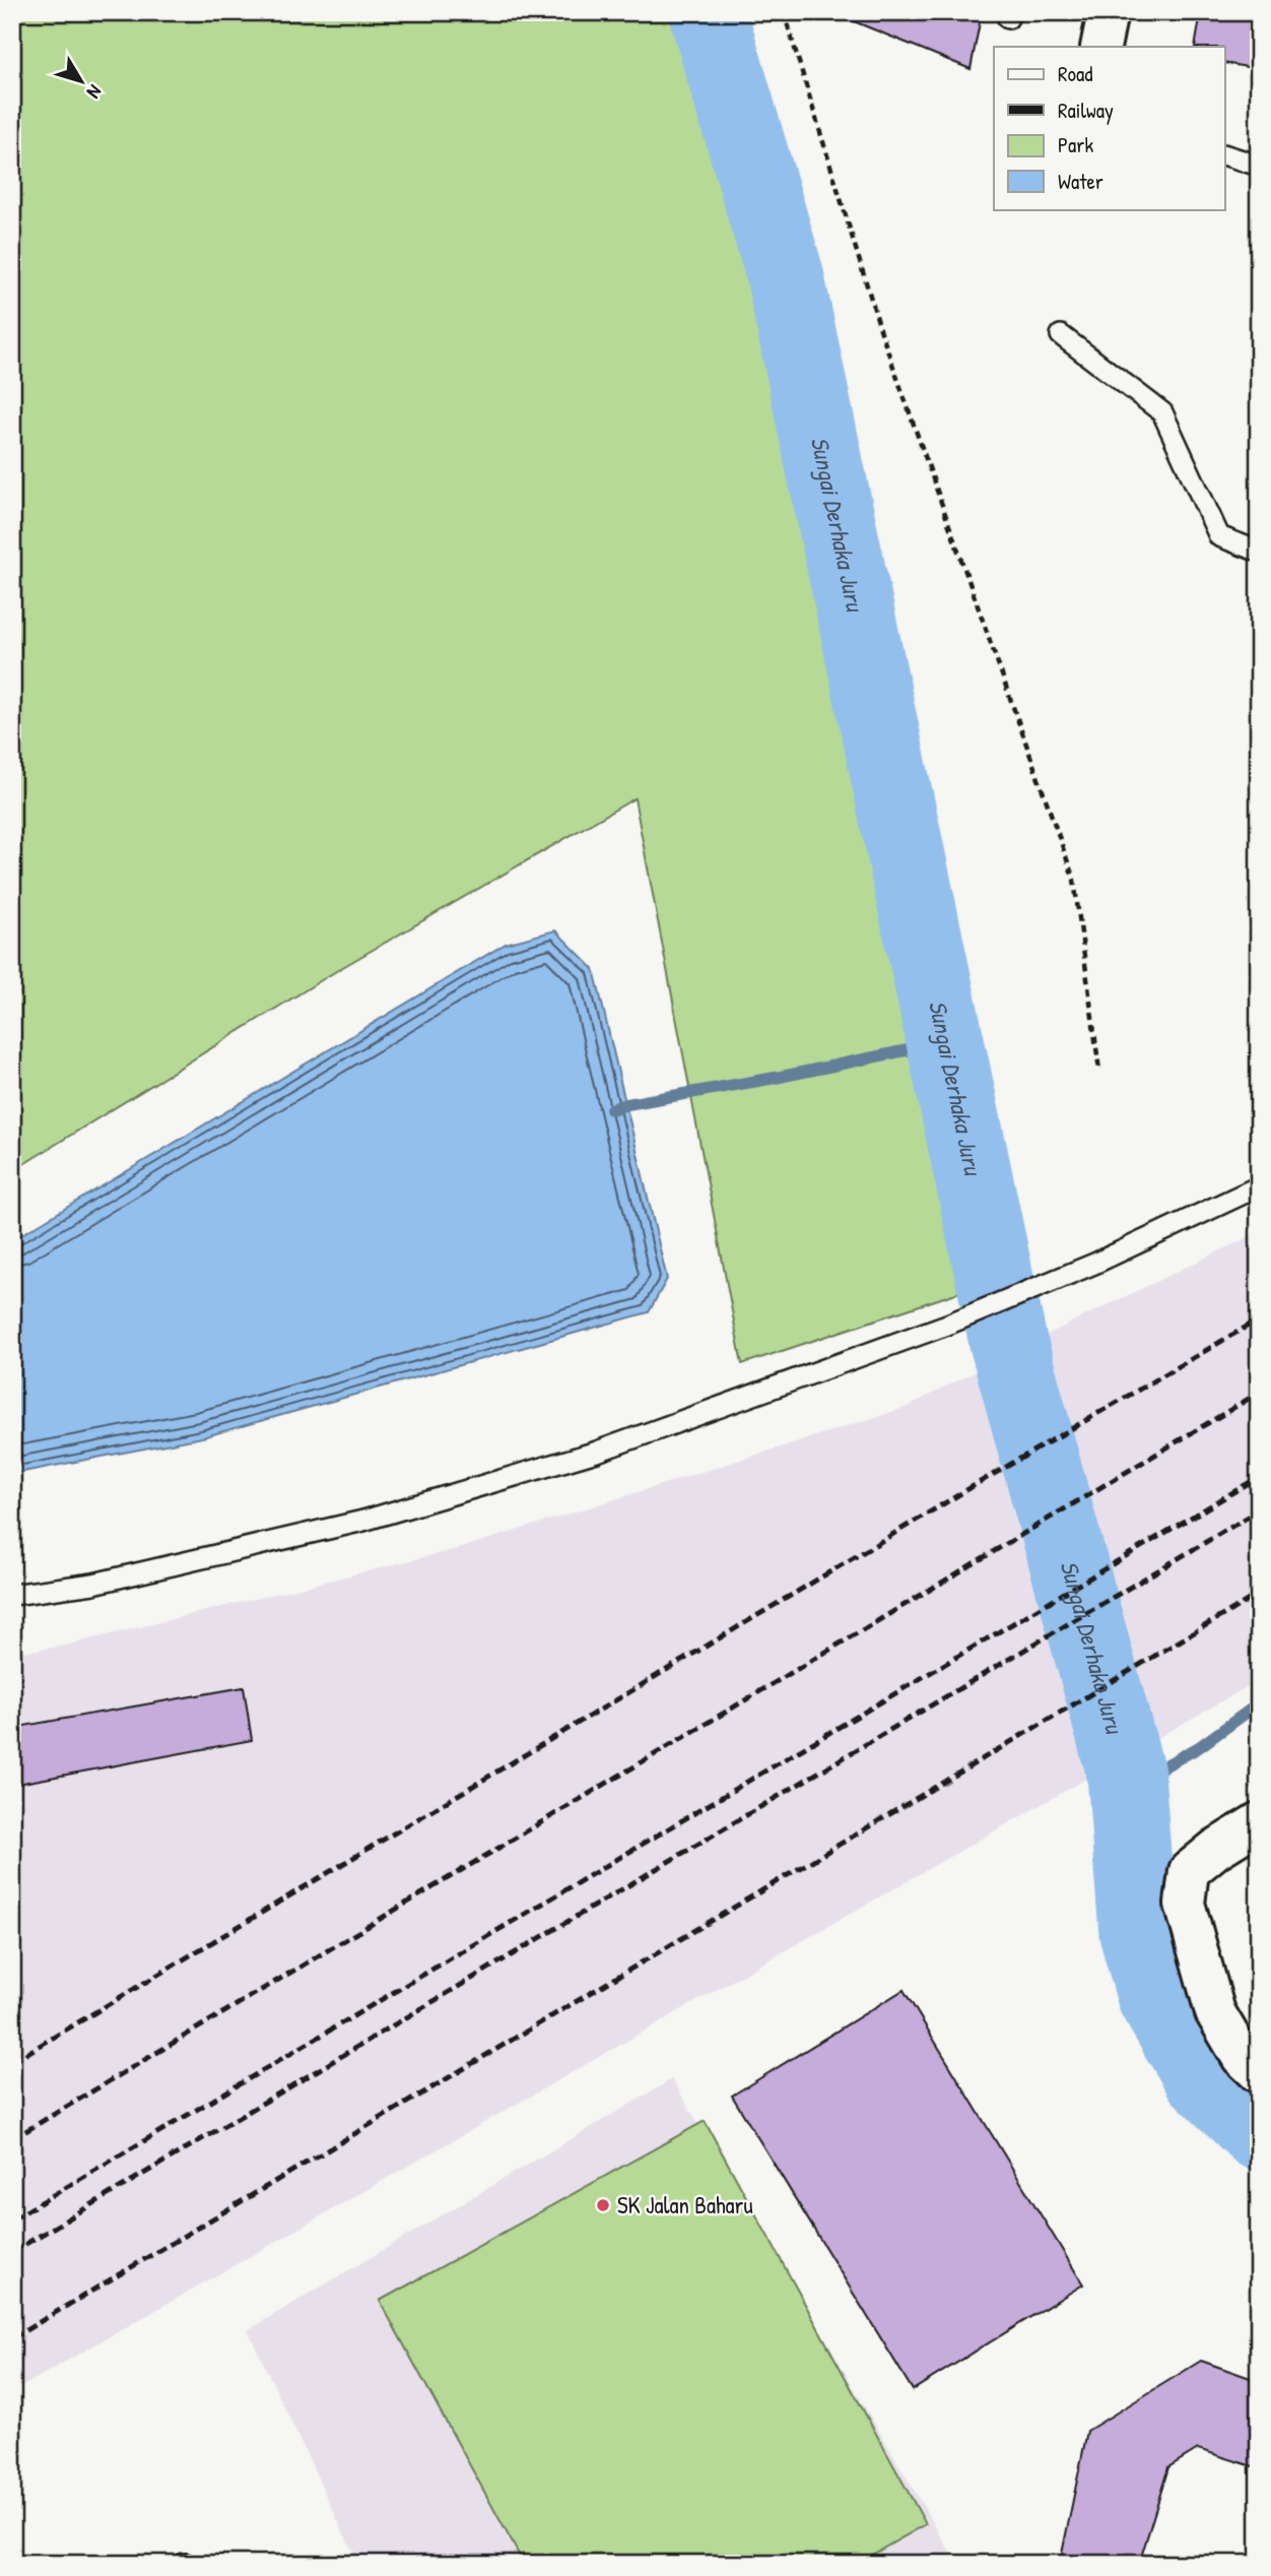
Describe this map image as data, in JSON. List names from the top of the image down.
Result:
{
  "water": ["Sungai Derhaka Juru"],
  "places": ["SK Jalan Baharu"],
  "legend": [
    "Road",
    "Railway",
    "Park",
    "Water"
  ],
  "north": "bottom right"
}
